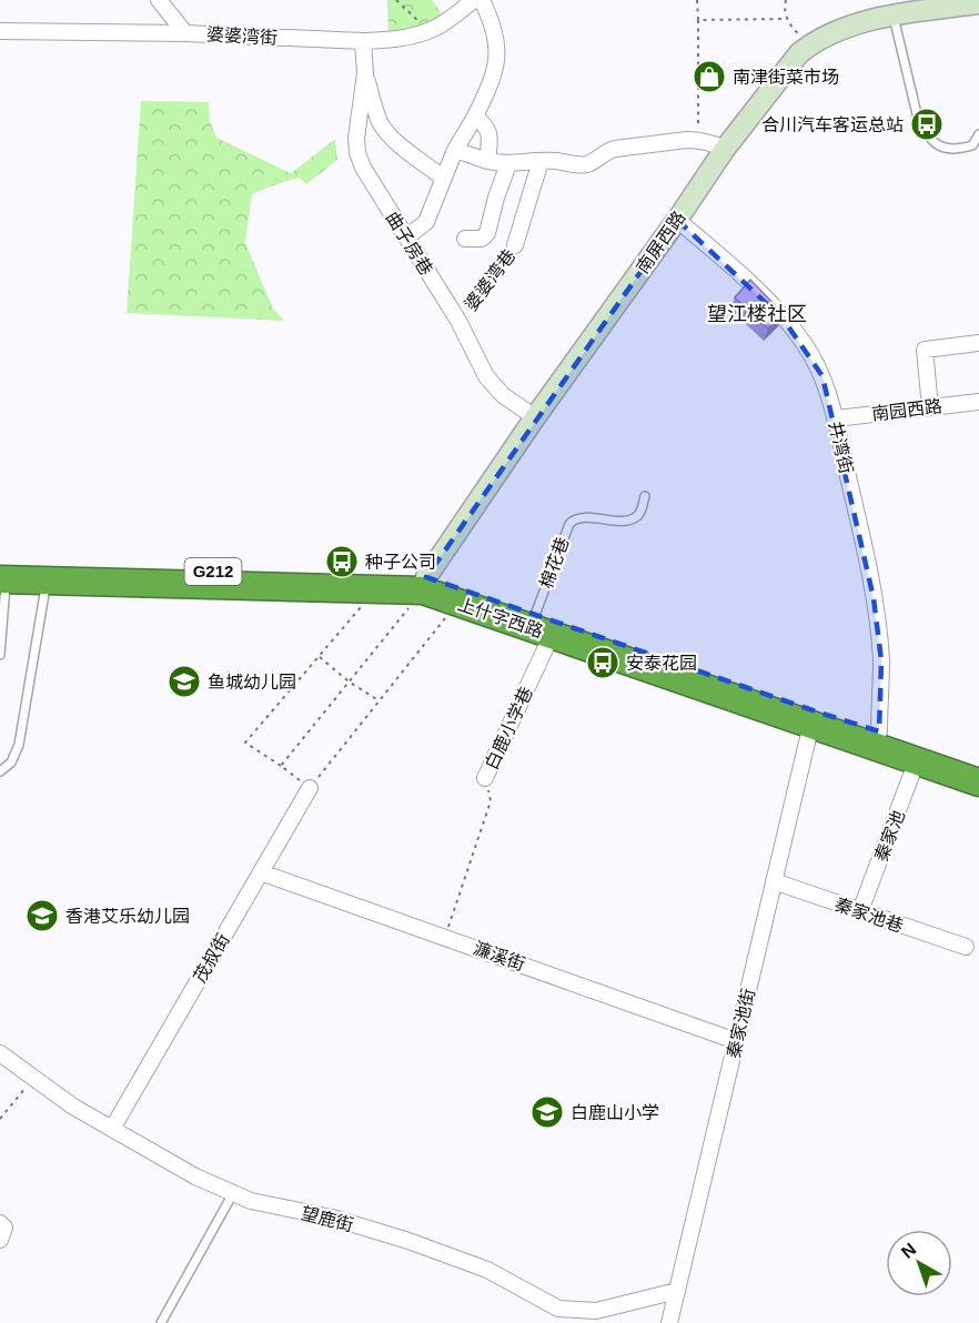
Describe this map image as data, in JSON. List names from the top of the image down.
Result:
{
  "streets": {
    "highway": ["G212", "上什字西路"],
    "street": [
      "婆婆湾街",
      "南屏西路",
      "曲子房巷",
      "婆婆湾巷",
      "南园西路",
      "井湾街",
      "白鹿小学巷",
      "秦家池",
      "秦家池巷",
      "濂溪街",
      "茂叔街",
      "秦家池街",
      "望鹿街"
    ],
    "lane": ["棉花巷"]
  },
  "crossings": [
    ["婆婆湾街", "曲子房巷"],
    ["南屏西路", "曲子房巷"],
    ["南屏西路", "井湾街"],
    ["南屏西路", "上什字西路"],
    ["曲子房巷", "婆婆湾巷"],
    ["南园西路", "井湾街"],
    ["井湾街", "上什字西路"],
    ["棉花巷", "上什字西路"],
    ["棉花巷", "白鹿小学巷"],
    ["上什字西路", "白鹿小学巷"],
    ["上什字西路", "秦家池"],
    ["上什字西路", "秦家池街"],
    ["白鹿小学巷", "濂溪街"],
    ["秦家池", "秦家池巷"],
    ["秦家池巷", "秦家池街"],
    ["濂溪街", "茂叔街"],
    ["濂溪街", "秦家池街"],
    ["茂叔街", "望鹿街"],
    ["秦家池街", "望鹿街"]
  ],
  "districts": ["望江楼社区"],
  "places": {
    "shop": ["南津街菜市场"],
    "bus stop": ["合川汽车客运总站", "种子公司", "安泰花园"],
    "school or university": ["鱼城幼儿园", "香港艾乐幼儿园", "白鹿山小学"]
  },
  "north": "top left"
}
